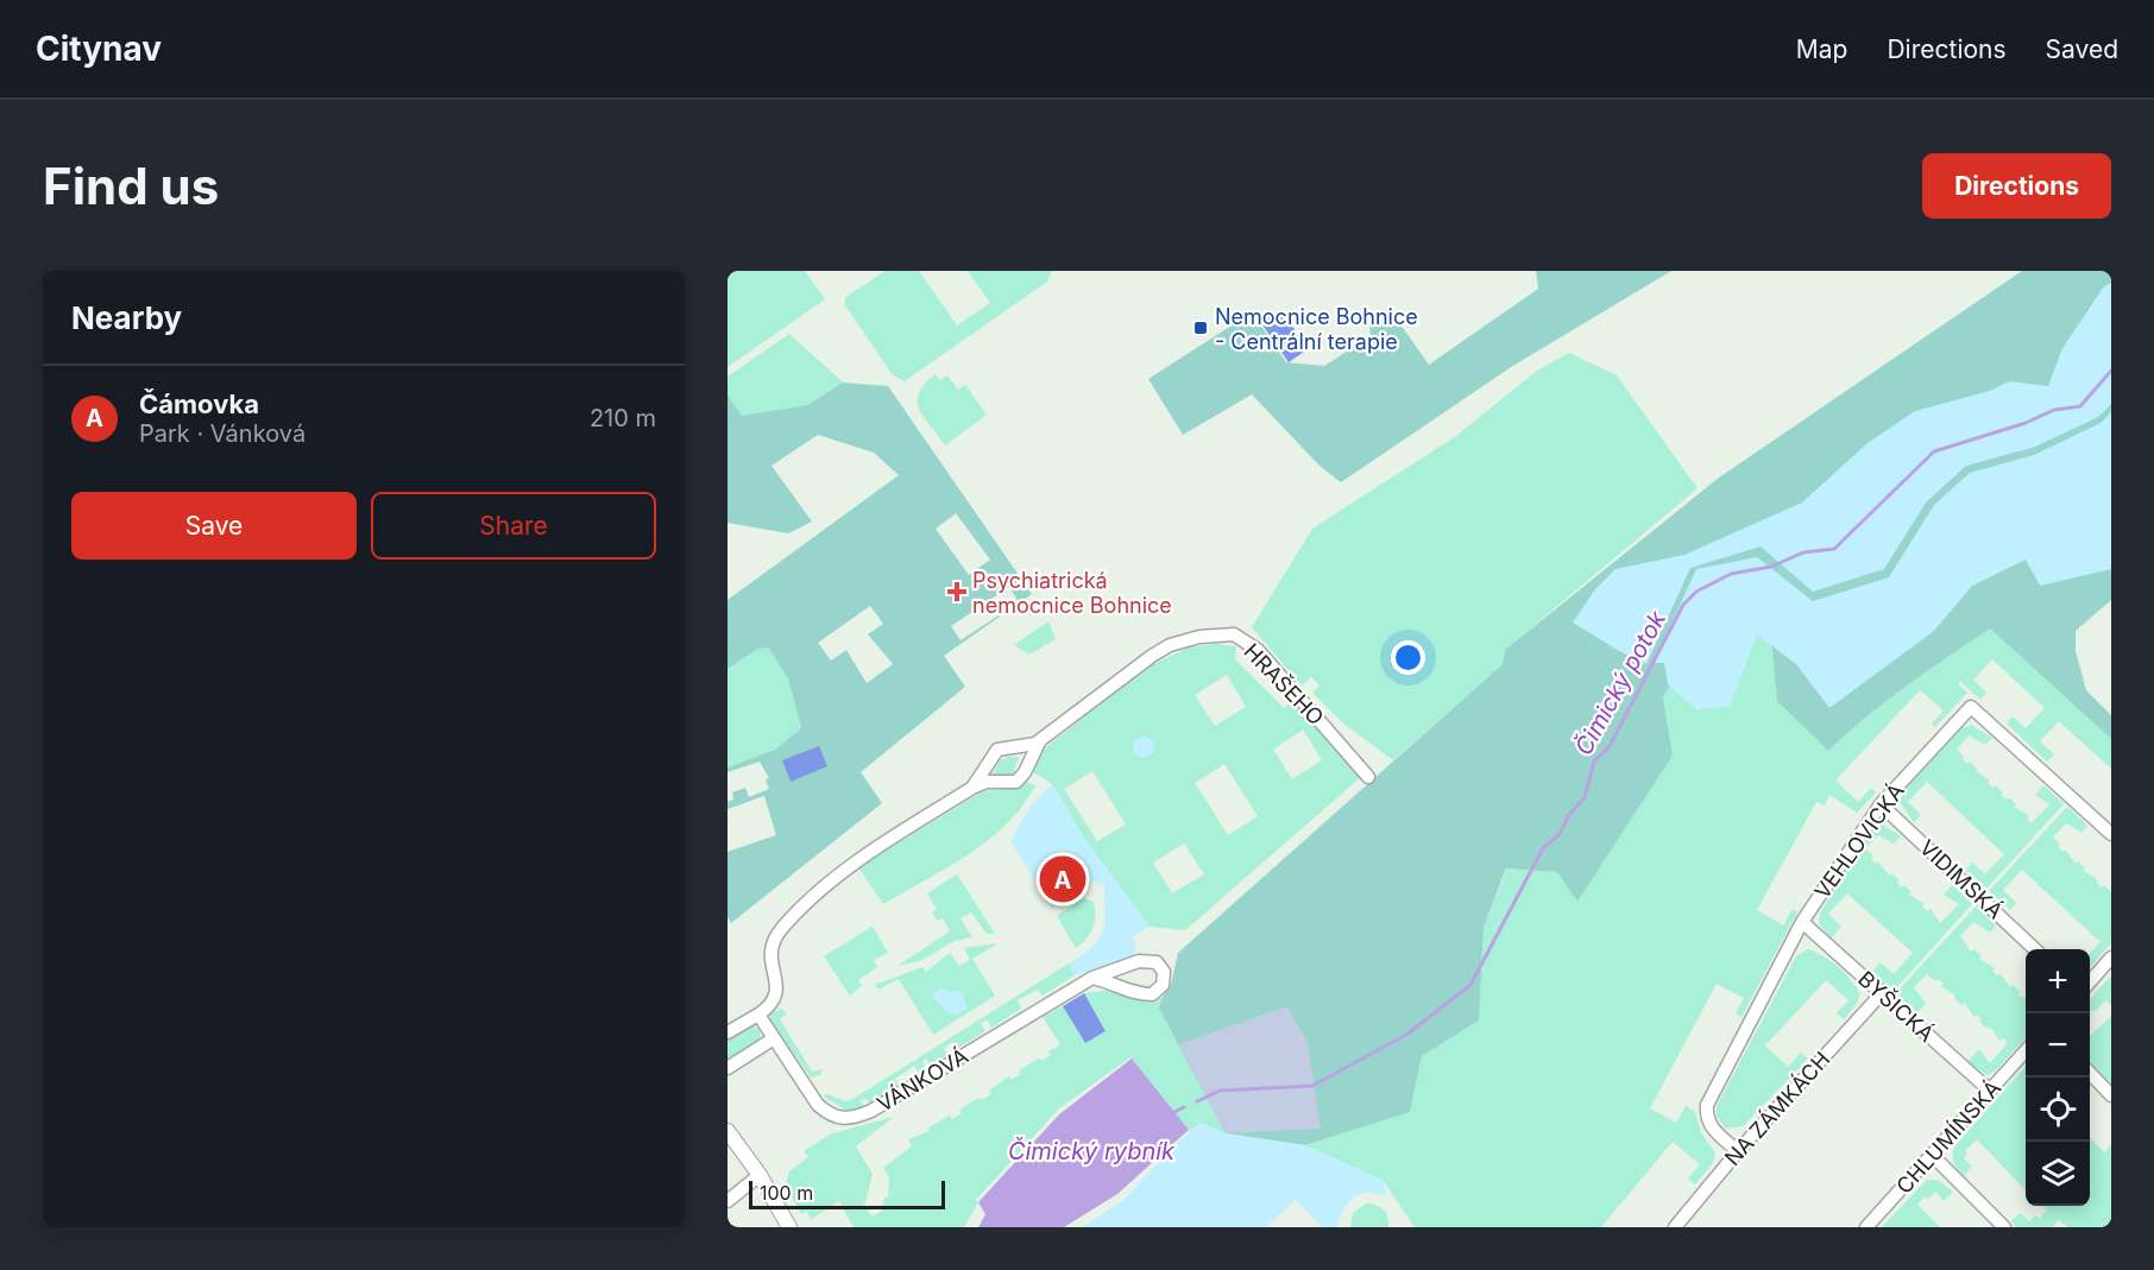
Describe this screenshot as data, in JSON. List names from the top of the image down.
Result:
{
  "streets": {
    "street": [
      "HRAŠEHO",
      "VEHLOVICKÁ",
      "VIDIMSKÁ",
      "BYŠICKÁ",
      "VÁNKOVÁ",
      "NA ZÁMKÁCH",
      "CHLUMÍNSKÁ"
    ]
  },
  "crossings": [
    ["HRAŠEHO", "VÁNKOVÁ"],
    ["VEHLOVICKÁ", "VIDIMSKÁ"],
    ["VEHLOVICKÁ", "BYŠICKÁ"],
    ["VEHLOVICKÁ", "NA ZÁMKÁCH"],
    ["BYŠICKÁ", "NA ZÁMKÁCH"],
    ["BYŠICKÁ", "CHLUMÍNSKÁ"]
  ],
  "water": ["Čimický potok", "Čimický rybník"],
  "places": {
    "transit": ["Nemocnice Bohnice - Centrální terapie"],
    "health": ["Psychiatrická nemocnice Bohnice"]
  },
  "scale_bar": "100 m",
  "page": {
    "header": "Citynav",
    "nav": ["Map", "Directions", "Saved"],
    "buttons": [
      "Directions",
      ["Save", "Share"]
    ],
    "title": "Find us",
    "heading": "Nearby",
    "list": [
      {
        "mark": "A",
        "name": "Čámovka",
        "note": "Park · Vánková",
        "value": "210 m"
      }
    ],
    "pins": "A",
    "map_buttons": ["+", "−"],
    "scale": "100 m"
  }
}
